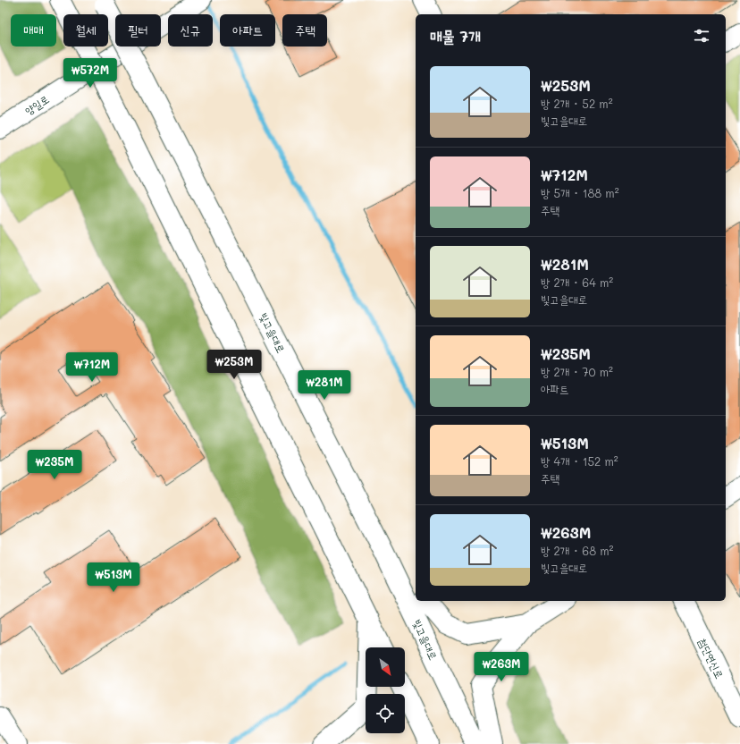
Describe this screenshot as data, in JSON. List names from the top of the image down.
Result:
{
  "streets": {
    "main road": ["양일로", "빛고을대로", "첨단연신로"]
  },
  "north": "bottom right",
  "page": {
    "chip": [
      "매매",
      "월세",
      "필터",
      "신규",
      "아파트",
      "주택"
    ],
    "heading": "매물 7개",
    "list": [
      {
        "name": "₩253M",
        "note": "방 2개 · 52 m² · 빛고을대로"
      },
      {
        "name": "₩712M",
        "note": "방 5개 · 188 m² · 주택"
      },
      {
        "name": "₩281M",
        "note": "방 2개 · 64 m² · 빛고을대로"
      },
      {
        "name": "₩235M",
        "note": "방 2개 · 70 m² · 아파트"
      },
      {
        "name": "₩513M",
        "note": "방 4개 · 152 m² · 주택"
      },
      {
        "name": "₩263M",
        "note": "방 2개 · 68 m² · 빛고을대로"
      }
    ],
    "price": [
      "₩572M",
      "₩253M",
      "₩712M",
      "₩281M",
      "₩235M",
      "₩513M",
      "₩263M"
    ]
  }
}
